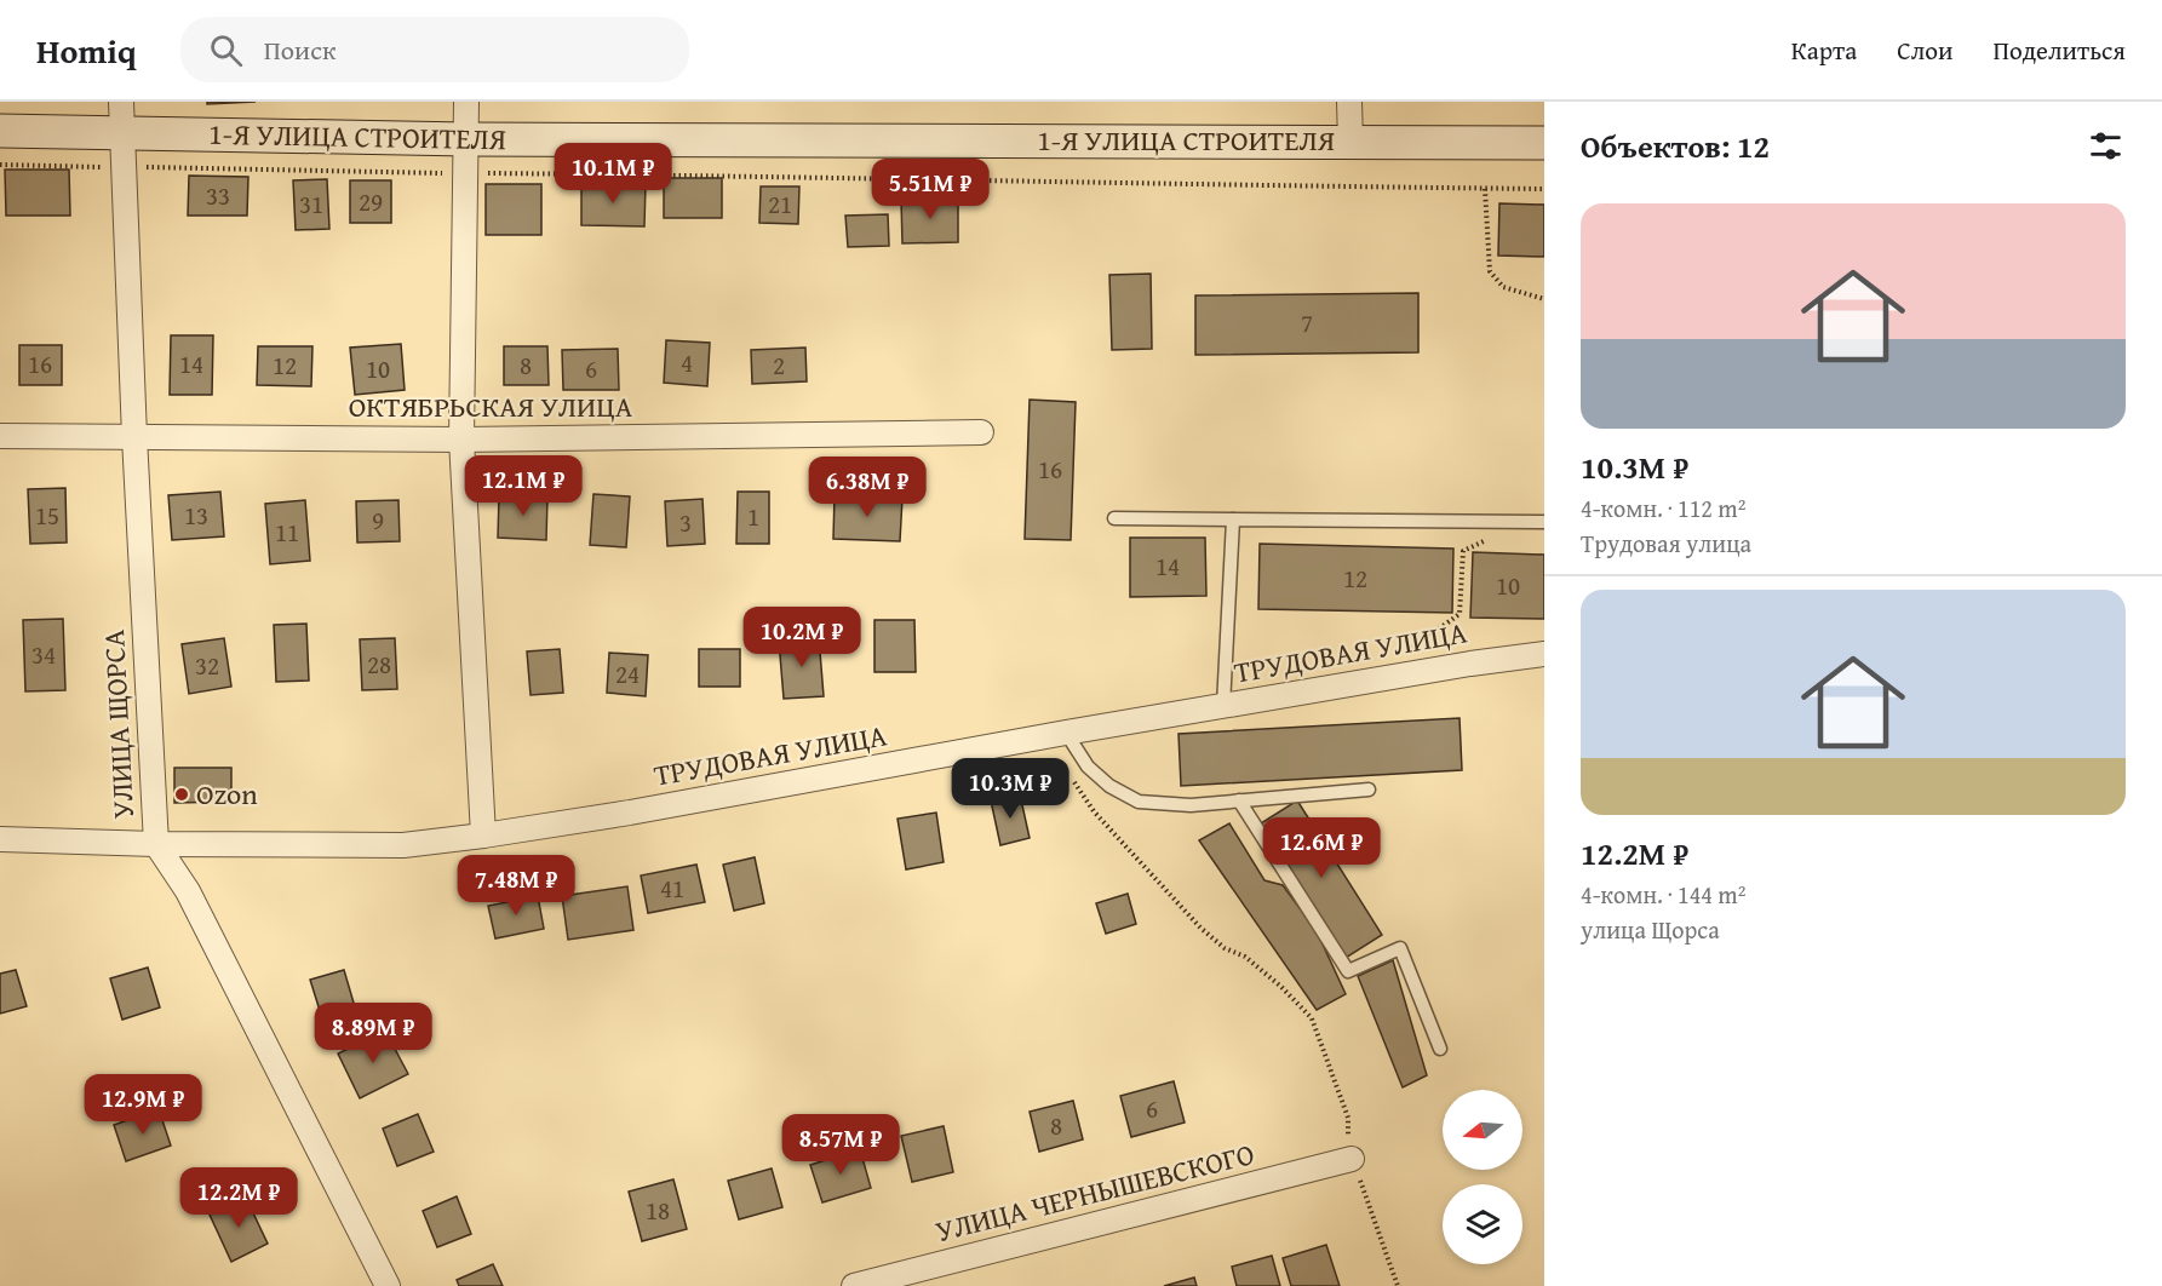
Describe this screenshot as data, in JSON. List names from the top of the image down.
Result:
{
  "streets": {
    "street": [
      "1-Я УЛИЦА СТРОИТЕЛЯ",
      "ОКТЯБРЬСКАЯ УЛИЦА",
      "ТРУДОВАЯ УЛИЦА",
      "УЛИЦА ЩОРСА",
      "УЛИЦА ЧЕРНЫШЕВСКОГО"
    ]
  },
  "crossings": [
    ["1-Я УЛИЦА СТРОИТЕЛЯ", "УЛИЦА ЩОРСА"],
    ["ОКТЯБРЬСКАЯ УЛИЦА", "УЛИЦА ЩОРСА"],
    ["ТРУДОВАЯ УЛИЦА", "УЛИЦА ЩОРСА"]
  ],
  "places": ["Ozon"],
  "house_numbers": [
    "33",
    "29",
    "31",
    "21",
    "7",
    "4",
    "16",
    "14",
    "12",
    "8",
    "2",
    "10",
    "6",
    "16",
    "15",
    "13",
    "1",
    "9",
    "3",
    "11",
    "14",
    "12",
    "10",
    "34",
    "28",
    "32",
    "24",
    "41",
    "6",
    "8",
    "18"
  ],
  "north": "left",
  "page": {
    "header": "Homiq",
    "search": "Поиск",
    "nav": ["Карта", "Слои", "Поделиться"],
    "heading": "Объектов: 12",
    "price": [
      "10.1M ₽",
      "5.51M ₽",
      "12.1M ₽",
      "6.38M ₽",
      "10.2M ₽",
      "10.3M ₽",
      "12.6M ₽",
      "7.48M ₽",
      "8.89M ₽",
      "12.9M ₽",
      "8.57M ₽",
      "12.2M ₽"
    ],
    "list": [
      {
        "name": "10.3M ₽",
        "note": "4-комн. · 112 m² · Трудовая улица"
      },
      {
        "name": "12.2M ₽",
        "note": "4-комн. · 144 m² · улица Щорса"
      }
    ]
  }
}
